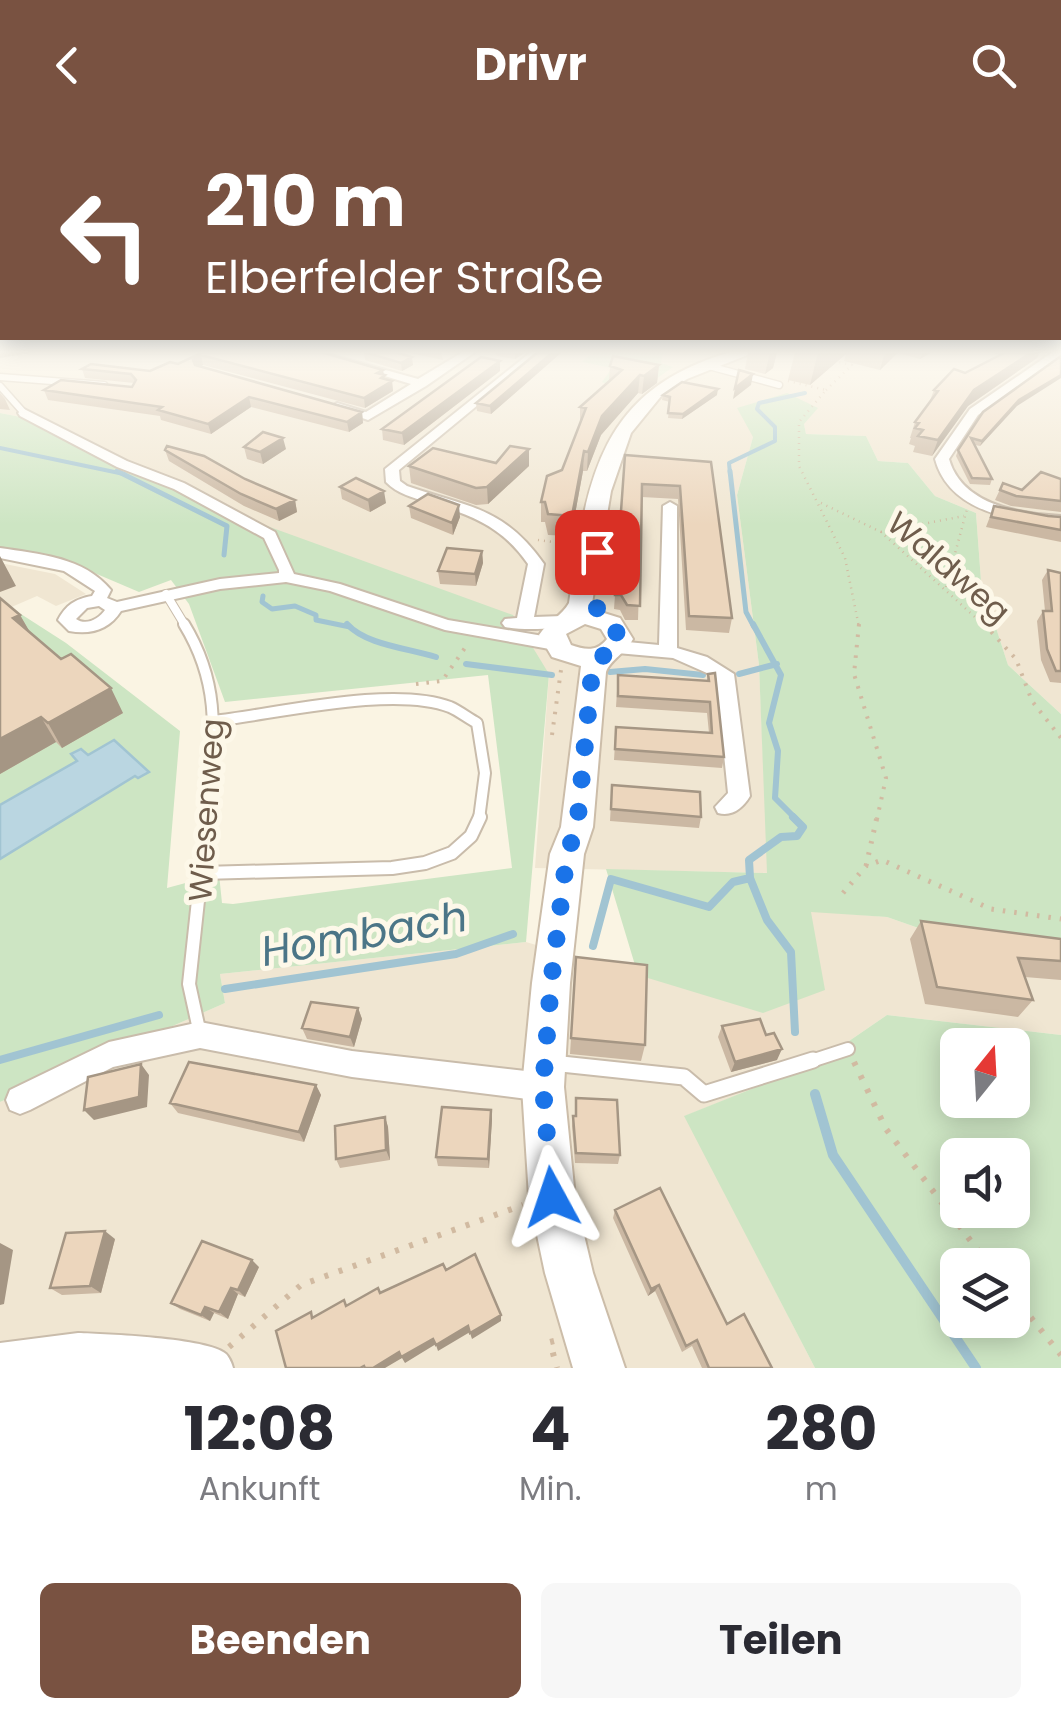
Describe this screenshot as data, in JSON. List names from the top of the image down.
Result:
{
  "streets": {
    "lane": ["Wiesenweg"],
    "path": ["Waldweg"]
  },
  "water": ["Hombach"],
  "north": "top",
  "page": {
    "header": "Drivr",
    "turn": ["210 m", "Elberfelder Straße"],
    "eta": [
      "12:08",
      "Ankunft",
      "4",
      "Min.",
      "280",
      "m"
    ],
    "buttons": ["Beenden", "Teilen"]
  }
}
